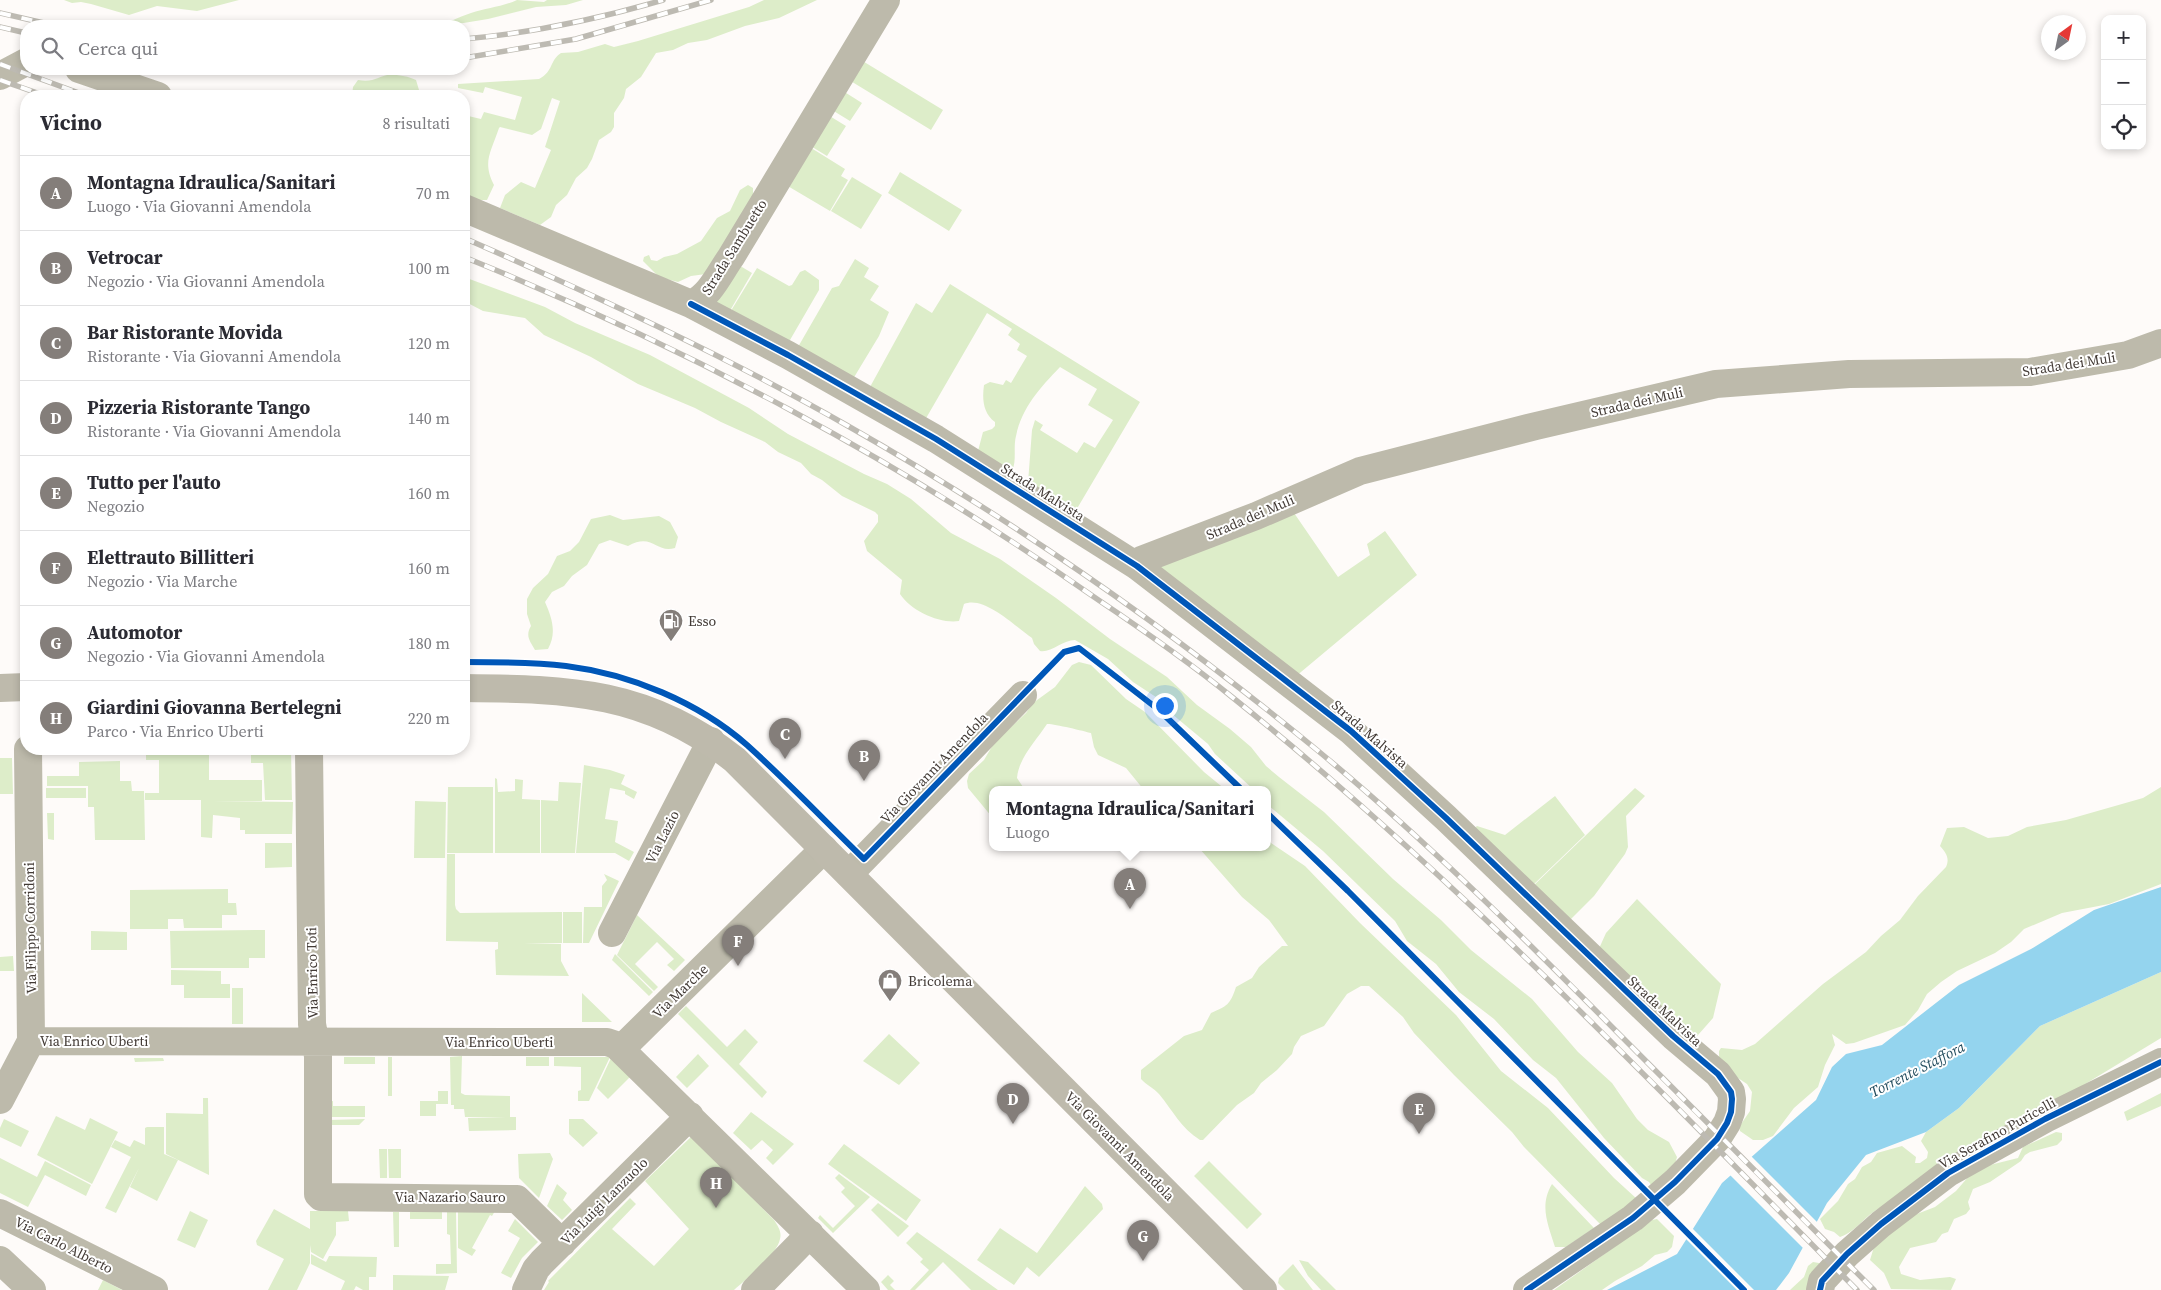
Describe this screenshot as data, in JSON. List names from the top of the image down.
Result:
{
  "streets": {
    "main road": ["Via Giovanni Amendola"],
    "street": [
      "Strada Sambuetto",
      "Strada dei Muli",
      "Strada Malvista",
      "Via Lazio",
      "Via Filippo Corridoni",
      "Via Enrico Toti",
      "Via Marche",
      "Via Enrico Uberti",
      "Via Serafino Puricelli",
      "Via Nazario Sauro",
      "Via Luigi Lanzuolo",
      "Via Carlo Alberto"
    ]
  },
  "crossings": [
    ["Strada Sambuetto", "Strada Malvista"],
    ["Strada dei Muli", "Strada Malvista"],
    ["Via Giovanni Amendola", "Via Lazio"],
    ["Via Giovanni Amendola", "Via Marche"],
    ["Via Filippo Corridoni", "Via Enrico Uberti"],
    ["Via Enrico Toti", "Via Enrico Uberti"],
    ["Via Enrico Toti", "Via Nazario Sauro"],
    ["Via Marche", "Via Enrico Uberti"],
    ["Via Nazario Sauro", "Via Luigi Lanzuolo"]
  ],
  "water": ["Torrente Staffora"],
  "places": {
    "fuel station": ["Esso"],
    "shop": ["Bricolema"]
  },
  "north": "top right",
  "page": {
    "map_buttons": ["+", "−"],
    "search": "Cerca qui",
    "heading": ["Vicino", "8 risultati"],
    "list": [
      {
        "mark": "A",
        "name": "Montagna Idraulica/Sanitari",
        "note": "Luogo · Via Giovanni Amendola",
        "value": "70 m"
      },
      {
        "mark": "B",
        "name": "Vetrocar",
        "note": "Negozio · Via Giovanni Amendola",
        "value": "100 m"
      },
      {
        "mark": "C",
        "name": "Bar Ristorante Movida",
        "note": "Ristorante · Via Giovanni Amendola",
        "value": "120 m"
      },
      {
        "mark": "D",
        "name": "Pizzeria Ristorante Tango",
        "note": "Ristorante · Via Giovanni Amendola",
        "value": "140 m"
      },
      {
        "mark": "E",
        "name": "Tutto per l'auto",
        "note": "Negozio",
        "value": "160 m"
      },
      {
        "mark": "F",
        "name": "Elettrauto Billitteri",
        "note": "Negozio · Via Marche",
        "value": "160 m"
      },
      {
        "mark": "G",
        "name": "Automotor",
        "note": "Negozio · Via Giovanni Amendola",
        "value": "180 m"
      },
      {
        "mark": "H",
        "name": "Giardini Giovanna Bertelegni",
        "note": "Parco · Via Enrico Uberti",
        "value": "220 m"
      }
    ],
    "pins": [
      "C",
      "B",
      "A",
      "F",
      "D",
      "E",
      "H",
      "G"
    ],
    "popup": ["Montagna Idraulica/Sanitari", "Luogo"]
  }
}
